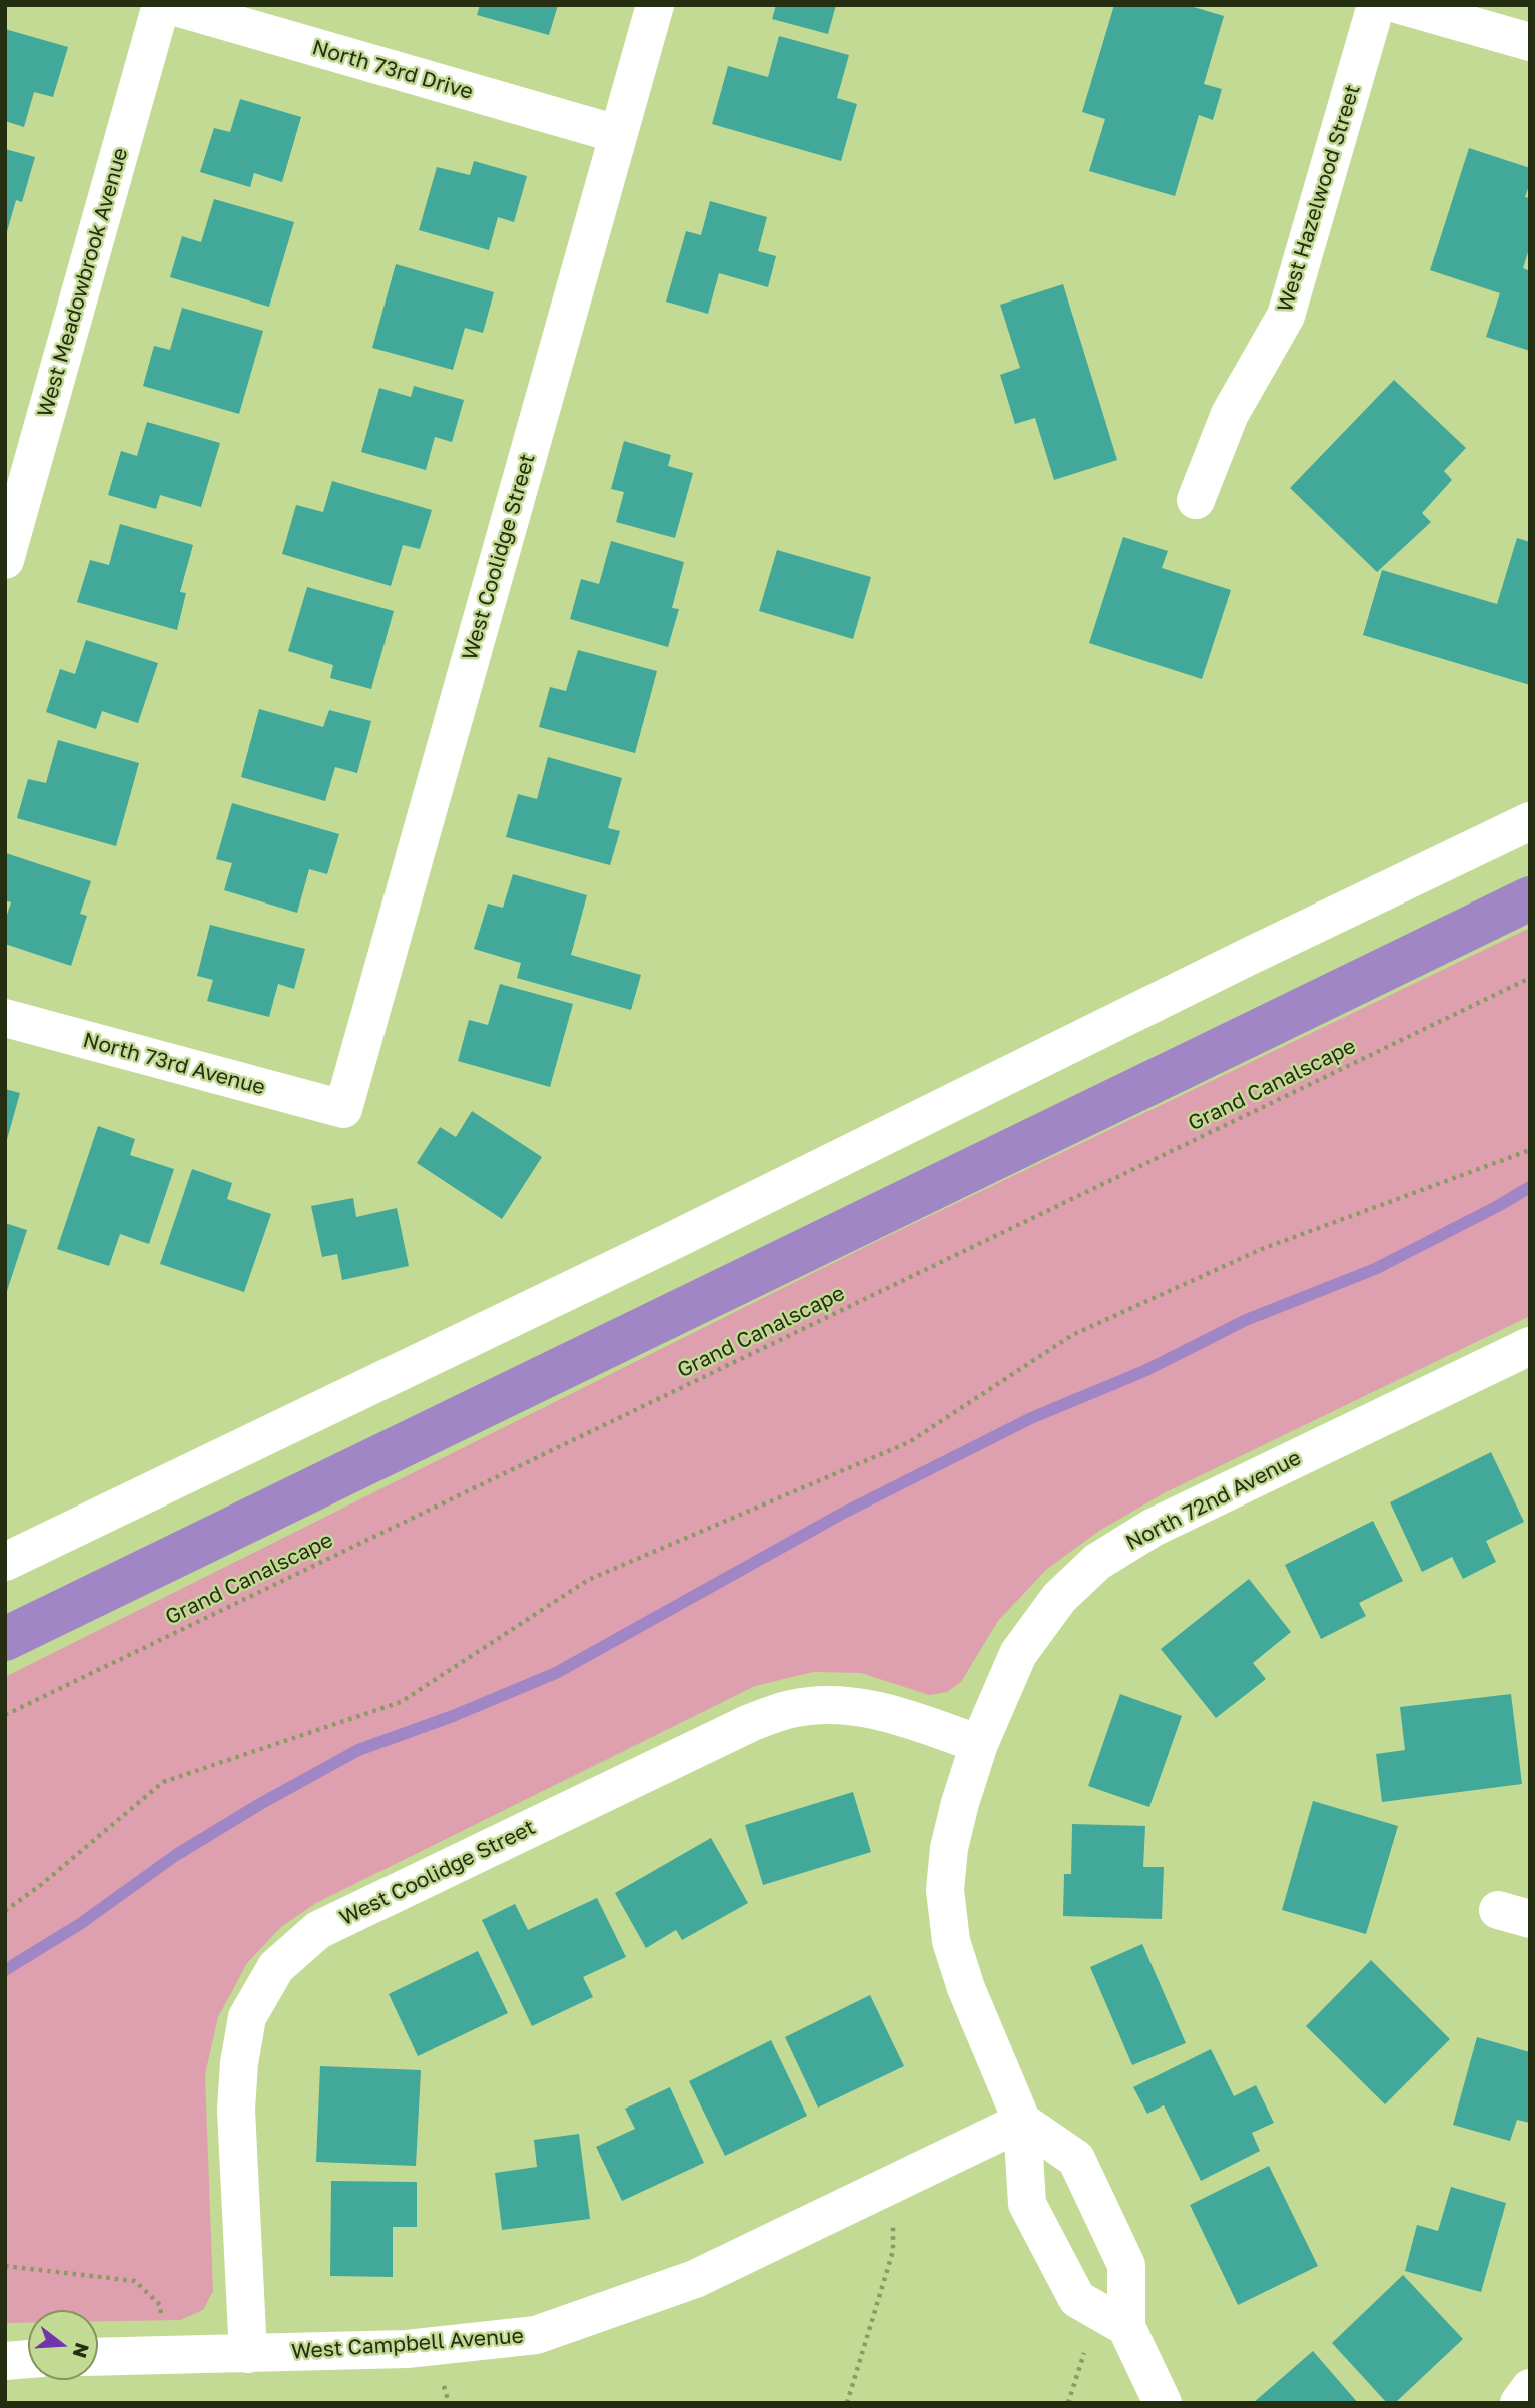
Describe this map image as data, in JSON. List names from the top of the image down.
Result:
{
  "streets": {
    "street": [
      "North 73rd Drive",
      "West Hazelwood Street",
      "West Meadowbrook Avenue",
      "West Coolidge Street",
      "North 73rd Avenue",
      "North 72nd Avenue",
      "West Campbell Avenue"
    ],
    "path": ["Grand Canalscape"]
  },
  "crossings": [
    ["North 73rd Drive", "West Coolidge Street"],
    ["West Coolidge Street", "North 73rd Avenue"],
    ["West Coolidge Street", "North 72nd Avenue"],
    ["West Coolidge Street", "West Campbell Avenue"],
    ["North 72nd Avenue", "West Campbell Avenue"]
  ],
  "north": "right"
}
